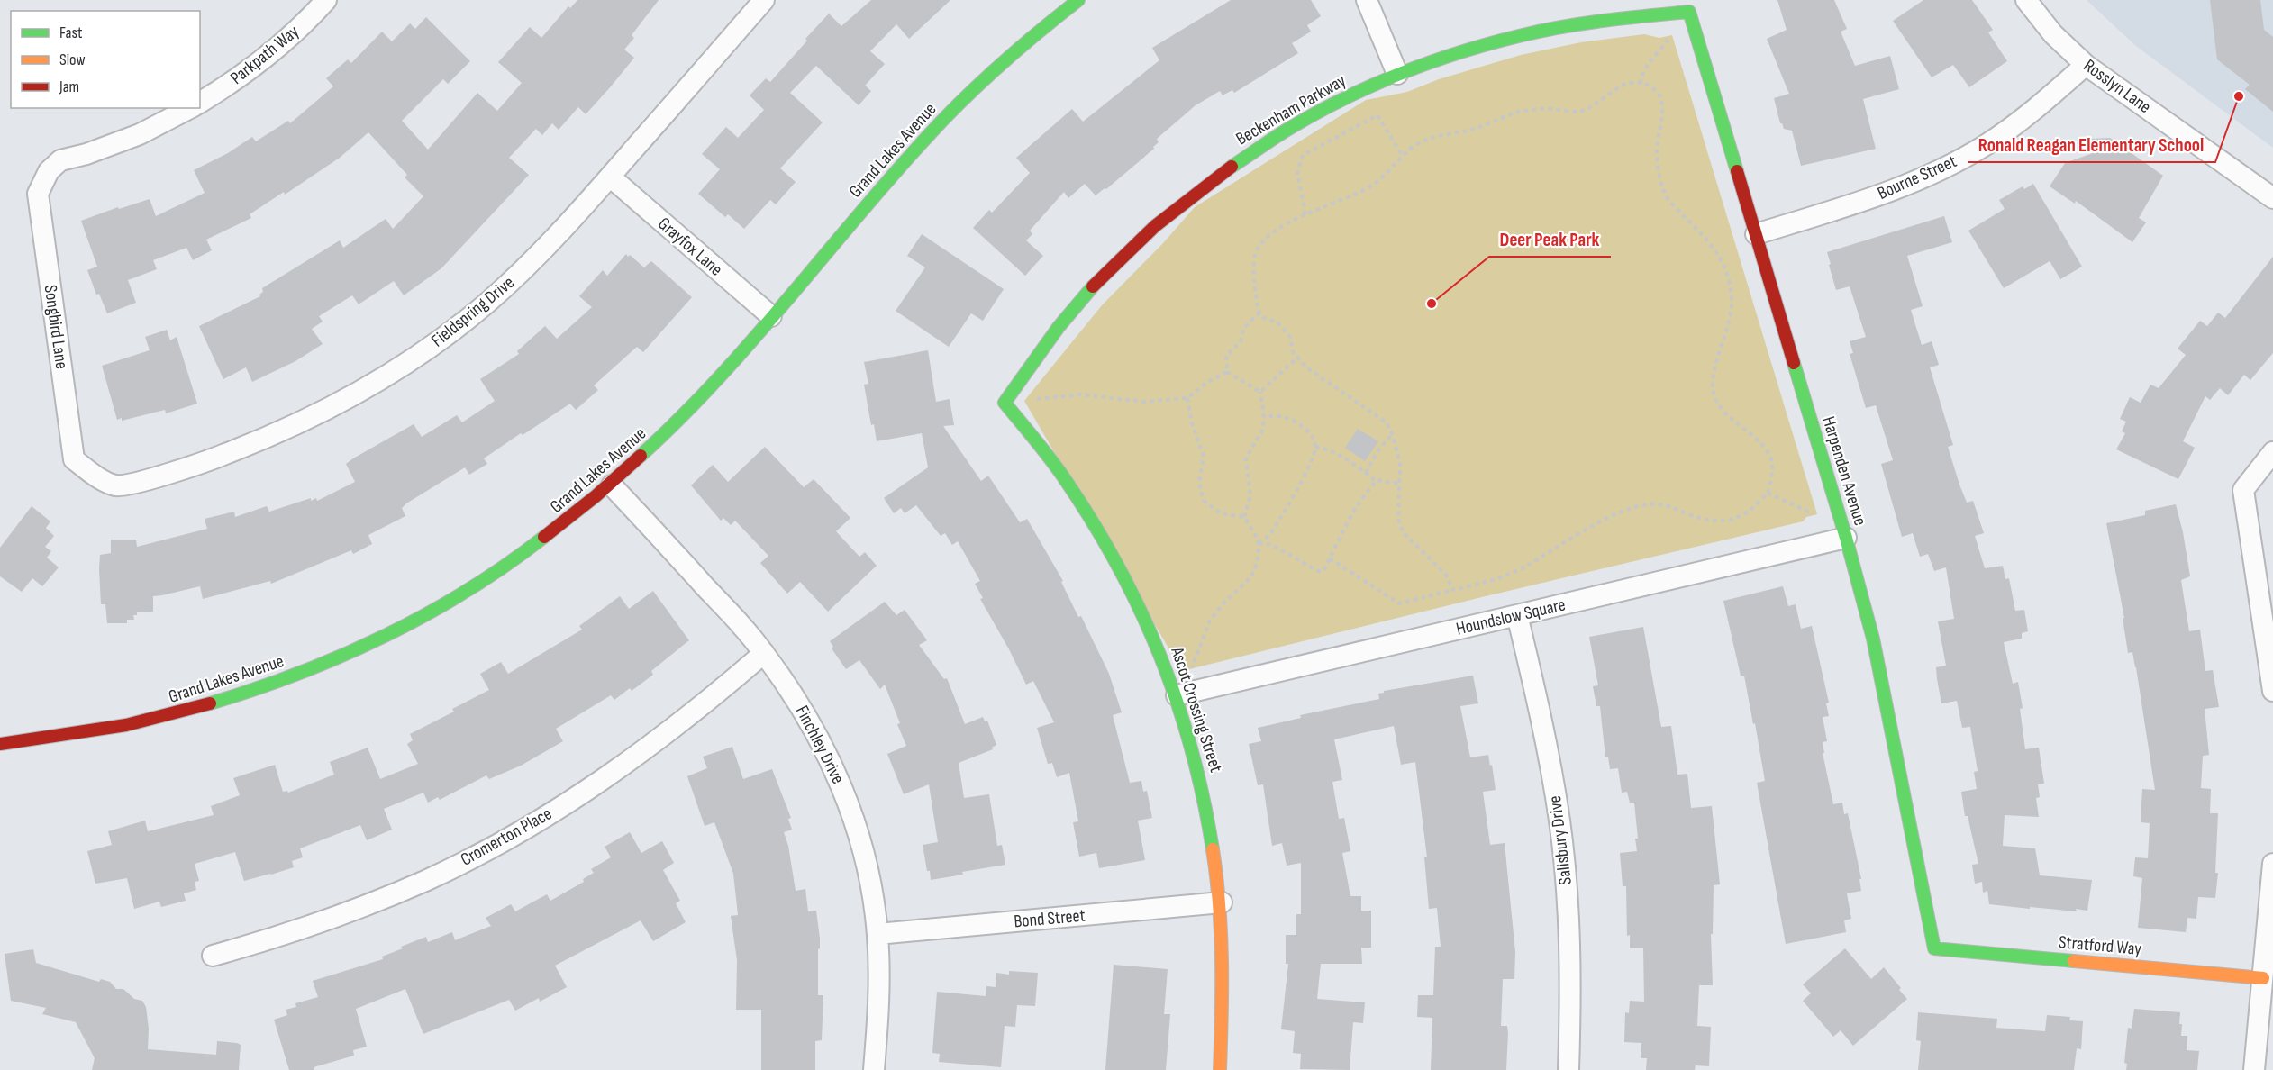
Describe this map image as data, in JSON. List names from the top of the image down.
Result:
{
  "streets": {
    "street": [
      "Parkpath Way",
      "Rosslyn Lane",
      "Beckenham Parkway",
      "Grand Lakes Avenue",
      "Bourne Street",
      "Grayfox Lane",
      "Fieldspring Drive",
      "Songbird Lane",
      "Harpenden Avenue",
      "Houndslow Square",
      "Ascot Crossing Street",
      "Finchley Drive",
      "Cromerton Place",
      "Salisbury Drive",
      "Bond Street",
      "Stratford Way"
    ]
  },
  "crossings": [
    ["Rosslyn Lane", "Bourne Street"],
    ["Beckenham Parkway", "Harpenden Avenue"],
    ["Beckenham Parkway", "Ascot Crossing Street"],
    ["Grand Lakes Avenue", "Grayfox Lane"],
    ["Grand Lakes Avenue", "Finchley Drive"],
    ["Bourne Street", "Harpenden Avenue"],
    ["Grayfox Lane", "Fieldspring Drive"],
    ["Fieldspring Drive", "Songbird Lane"],
    ["Harpenden Avenue", "Houndslow Square"],
    ["Harpenden Avenue", "Stratford Way"],
    ["Houndslow Square", "Ascot Crossing Street"],
    ["Houndslow Square", "Salisbury Drive"],
    ["Ascot Crossing Street", "Bond Street"],
    ["Finchley Drive", "Cromerton Place"],
    ["Finchley Drive", "Bond Street"]
  ],
  "places": ["Ronald Reagan Elementary School", "Deer Peak Park"],
  "legend": ["Fast", "Slow", "Jam"]
}
